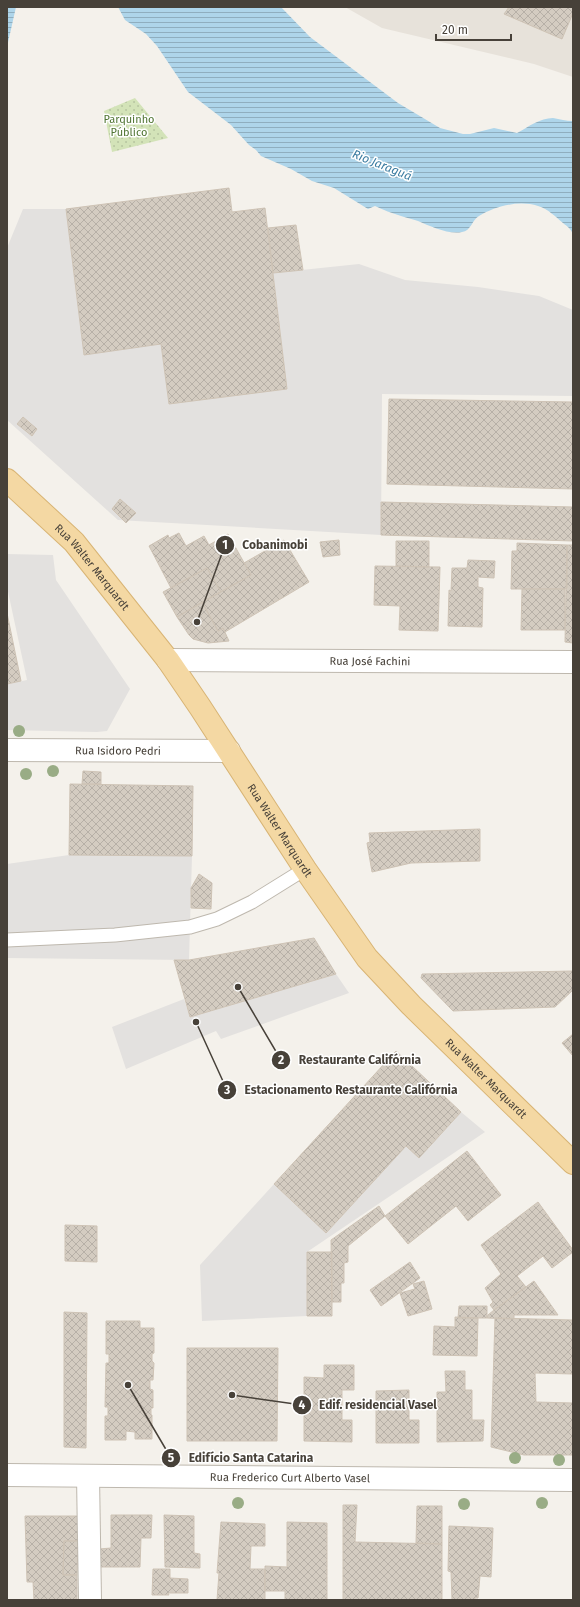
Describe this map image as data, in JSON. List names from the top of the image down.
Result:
{
  "streets": {
    "main road": ["Rua Walter Marquardt"],
    "street": ["Rua José Fachini", "Rua Isidoro Pedri", "Rua Frederico Curt Alberto Vasel"]
  },
  "crossings": [
    ["Rua Walter Marquardt", "Rua José Fachini"],
    ["Rua Walter Marquardt", "Rua Isidoro Pedri"]
  ],
  "water": ["Rio Jaraguá"],
  "parks": ["Parquinho Público"],
  "places": [
    "Cobanimobi",
    "Restaurante Califórnia",
    "Estacionamento Restaurante Califórnia",
    "Edifício Santa Catarina",
    "Edif. residencial Vasel"
  ],
  "scale_bar": "20 m"
}
